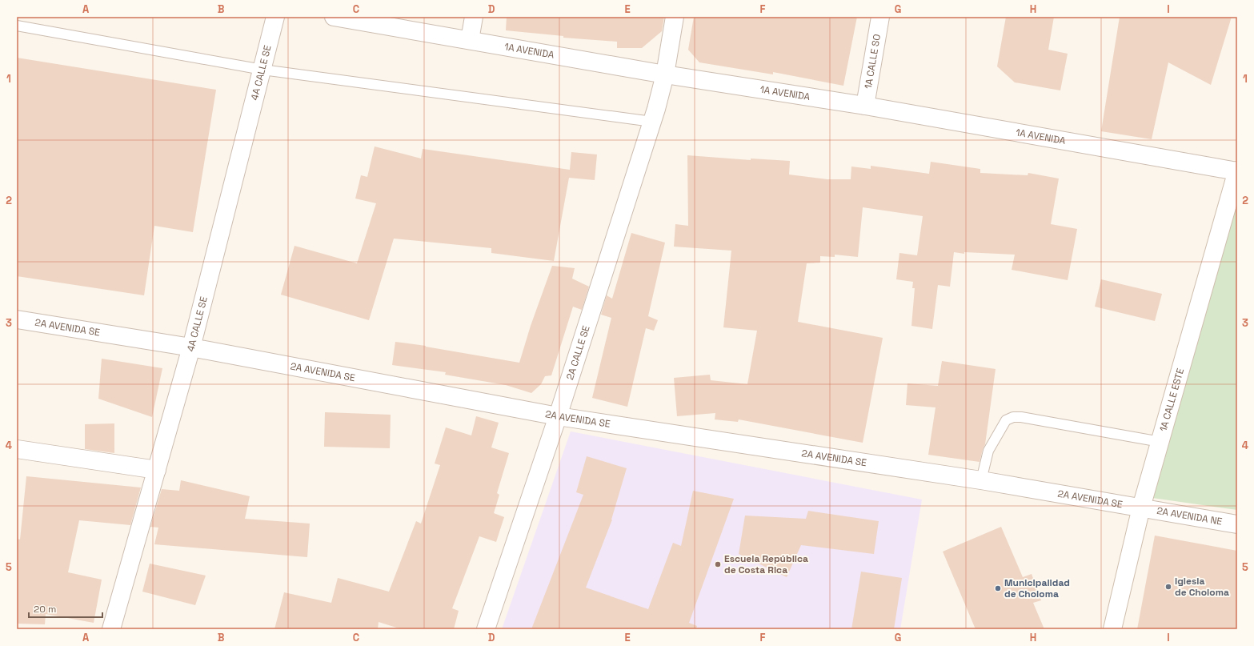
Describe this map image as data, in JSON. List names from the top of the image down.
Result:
{
  "streets": {
    "street": [
      "1A AVENIDA",
      "1A CALLE SO",
      "4A CALLE SE",
      "2A AVENIDA SE",
      "2A CALLE SE",
      "1A CALLE ESTE",
      "2A AVENIDA NE"
    ]
  },
  "crossings": [
    ["1A AVENIDA", "1A CALLE SO"],
    ["1A AVENIDA", "2A CALLE SE"],
    ["1A AVENIDA", "1A CALLE ESTE"],
    ["4A CALLE SE", "2A AVENIDA SE"],
    ["2A AVENIDA SE", "2A CALLE SE"],
    ["2A AVENIDA SE", "1A CALLE ESTE"],
    ["2A AVENIDA SE", "2A AVENIDA NE"],
    ["1A CALLE ESTE", "2A AVENIDA NE"]
  ],
  "places": ["Escuela República de Costa Rica", "Iglesia de Choloma", "Municipalidad de Choloma"],
  "scale_bar": "20 m",
  "grid": {
    "columns": [
      "A",
      "B",
      "C",
      "D",
      "E",
      "F",
      "G",
      "H",
      "I"
    ],
    "rows": [
      "1",
      "2",
      "3",
      "4",
      "5"
    ]
  }
}
